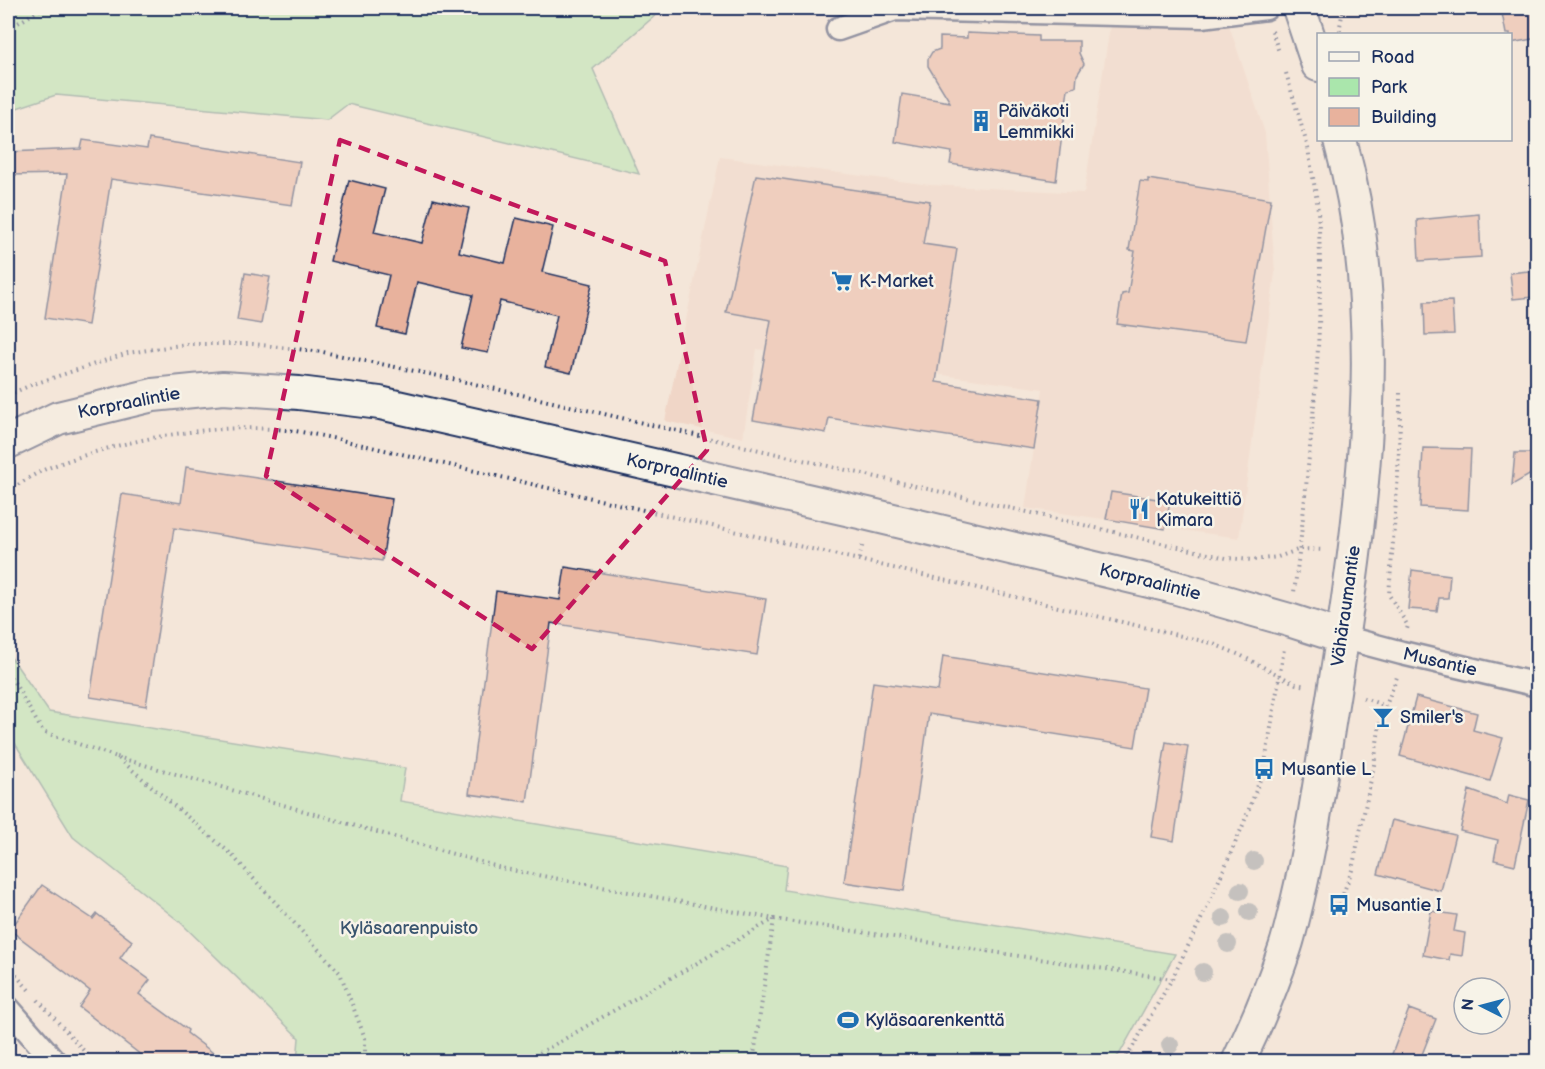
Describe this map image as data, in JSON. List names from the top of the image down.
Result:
{
  "streets": {
    "street": ["Korpraalintie", "Vähäraumantie", "Musantie"]
  },
  "crossings": [
    ["Korpraalintie", "Vähäraumantie"],
    ["Korpraalintie", "Musantie"],
    ["Vähäraumantie", "Musantie"]
  ],
  "parks": ["Kyläsaarenpuisto"],
  "places": {
    "building": ["Päiväkoti Lemmikki"],
    "supermarket": ["K-Market"],
    "restaurant": ["Katukeittiö Kimara"],
    "bar": ["Smiler's"],
    "bus stop": ["Musantie L", "Musantie I"],
    "sports": ["Kyläsaarenkenttä"]
  },
  "legend": ["Road", "Park", "Building"],
  "north": "left"
}
